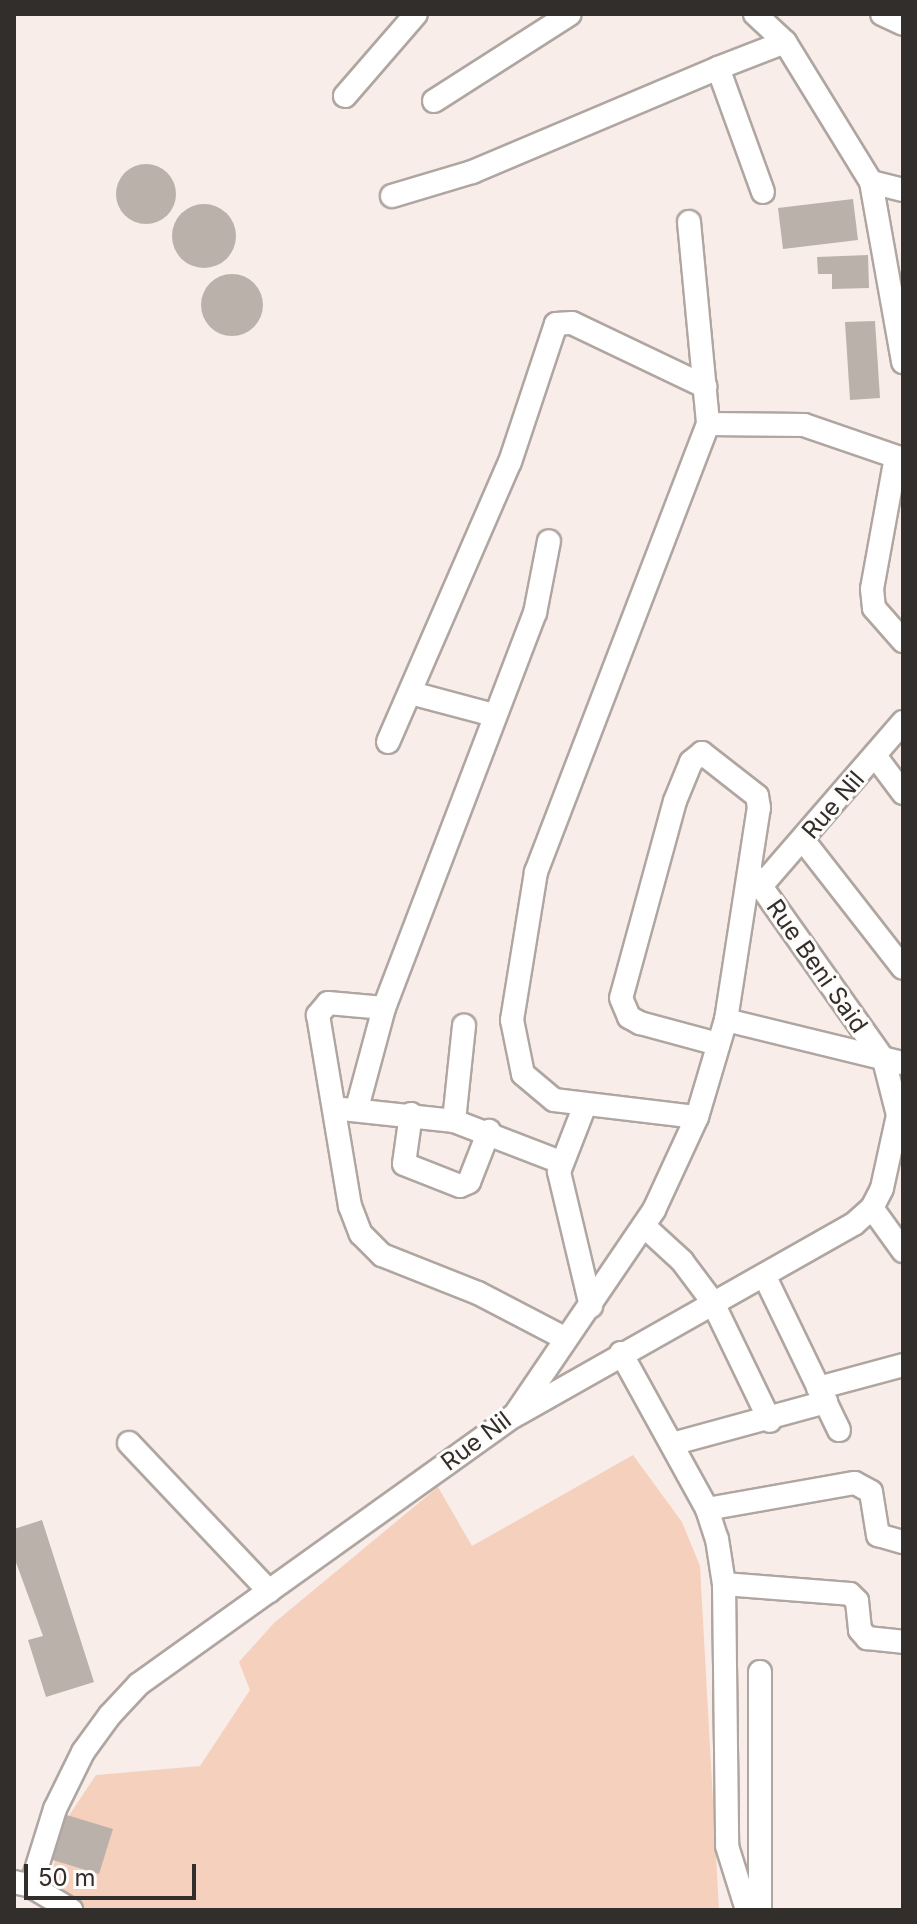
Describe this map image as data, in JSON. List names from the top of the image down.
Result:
{
  "streets": {
    "street": ["Rue Nil", "Rue Beni Said"]
  },
  "crossings": [
    ["Rue Nil", "Rue Beni Said"]
  ],
  "scale_bar": "50 m"
}
